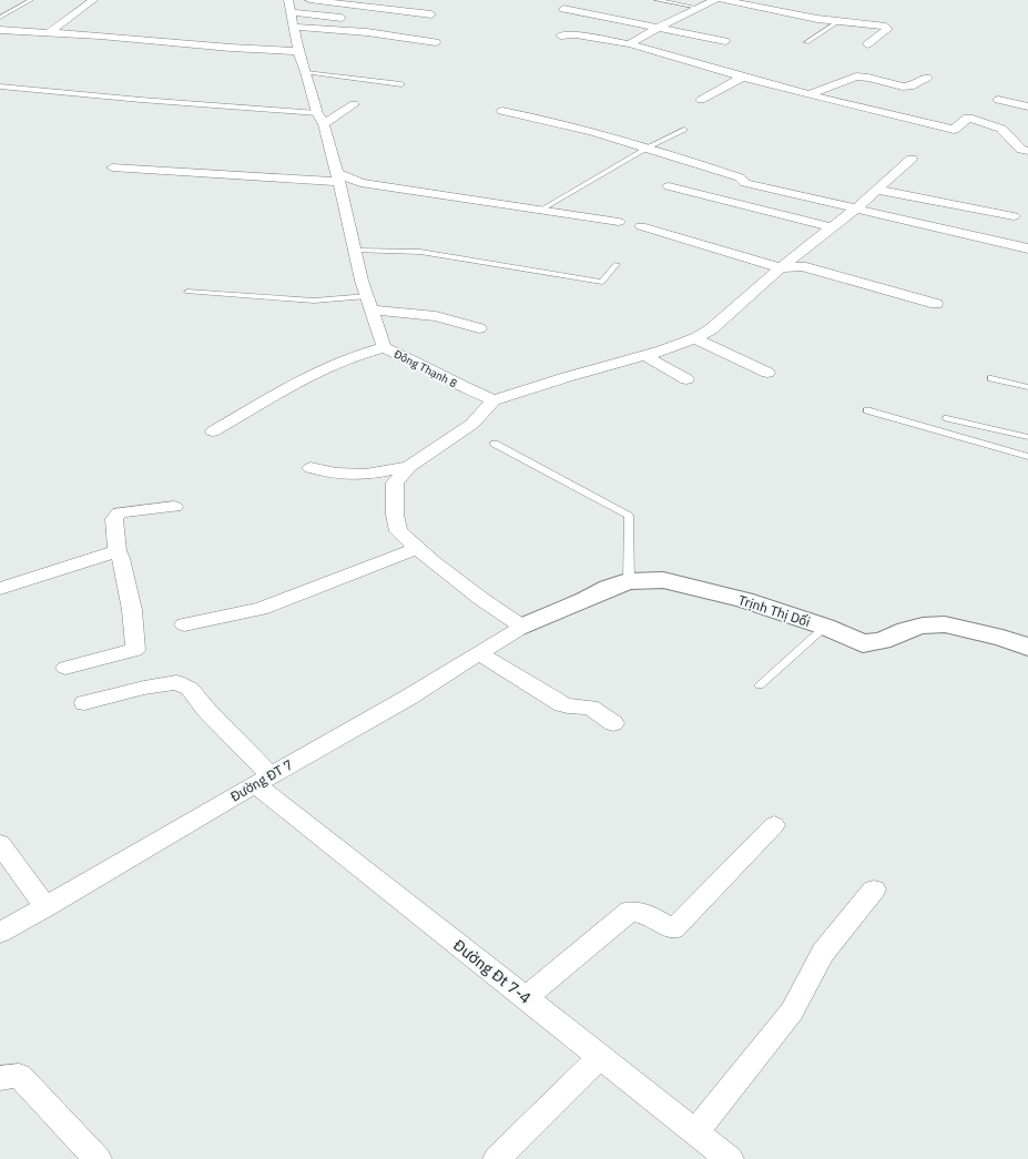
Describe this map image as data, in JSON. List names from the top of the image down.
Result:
{
  "streets": {
    "street": [
      "Đông Thạnh 8",
      "Trịnh Thị Dối",
      "Đường ĐT 7",
      "Đường Đt 7-4"
    ]
  },
  "crossings": [
    ["Trịnh Thị Dối", "Đường ĐT 7"],
    ["Đường ĐT 7", "Đường Đt 7-4"]
  ]
}
